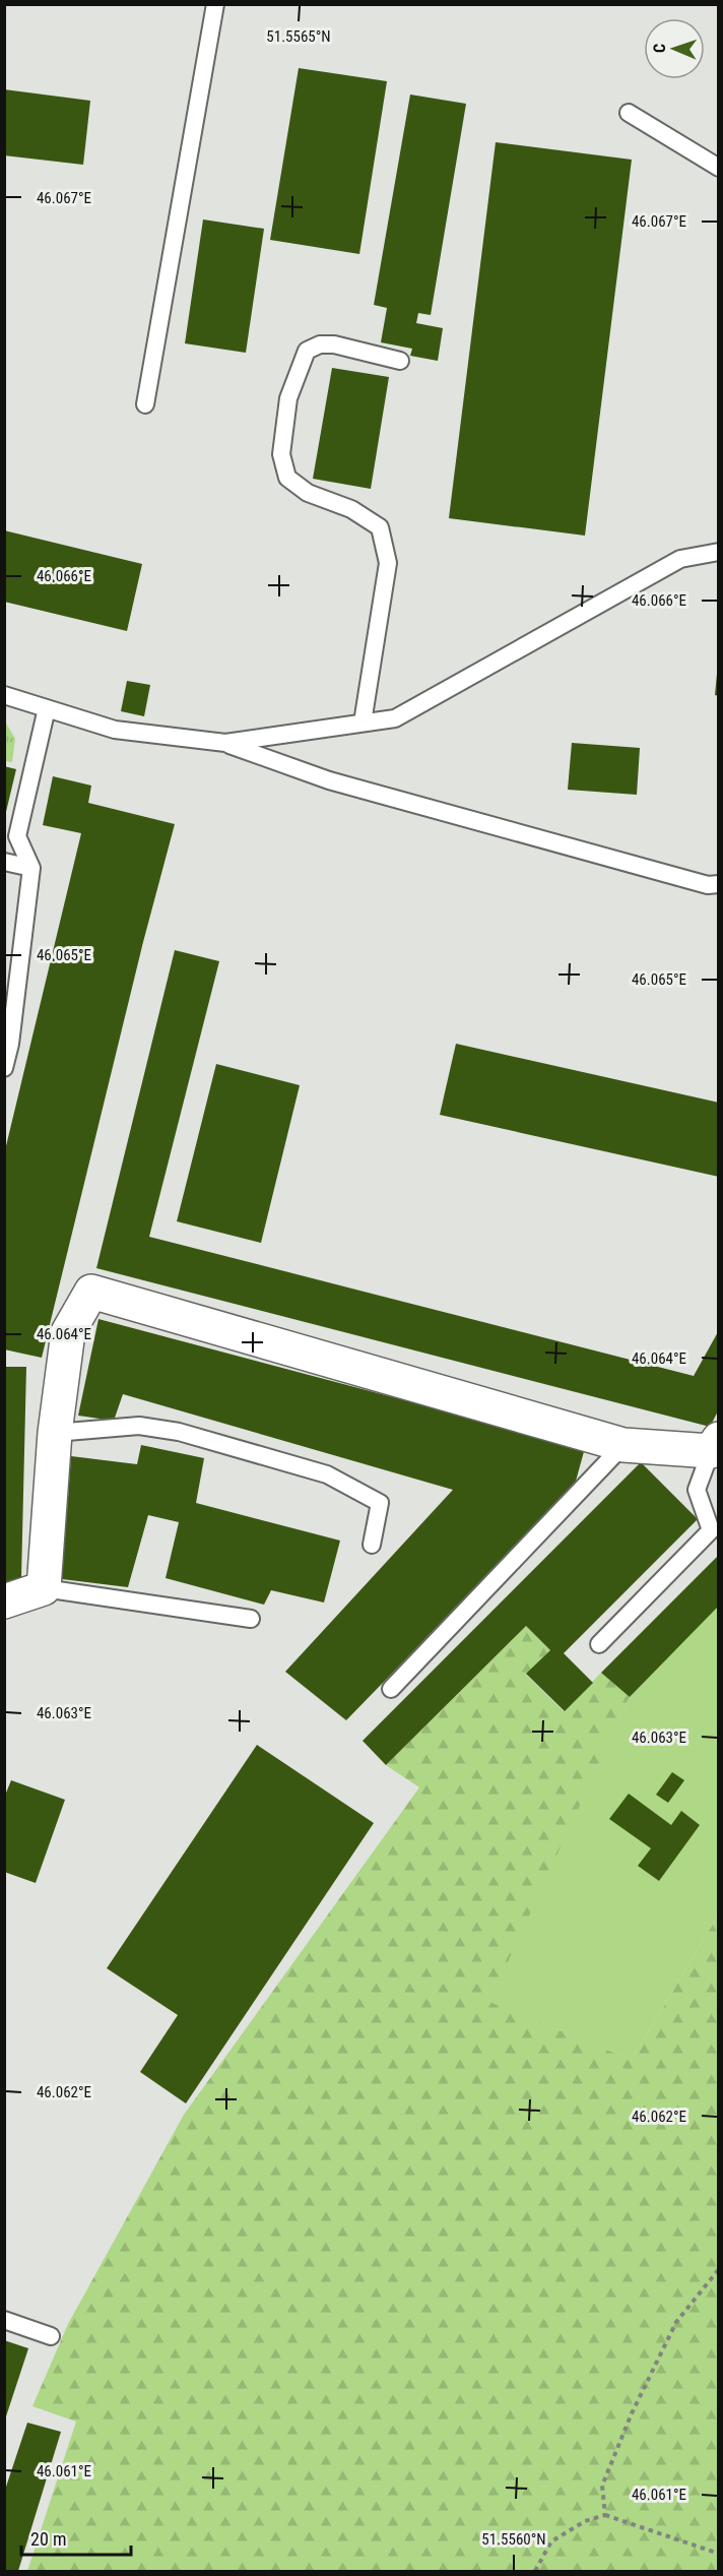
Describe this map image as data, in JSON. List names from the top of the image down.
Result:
{
  "scale_bar": "20 m",
  "north": "left",
  "coordinates": [
    "51.5565°N",
    "46.067°E",
    "46.066°E",
    "46.065°E",
    "46.064°E",
    "46.063°E",
    "46.062°E",
    "46.061°E",
    "51.5560°N"
  ]
}
